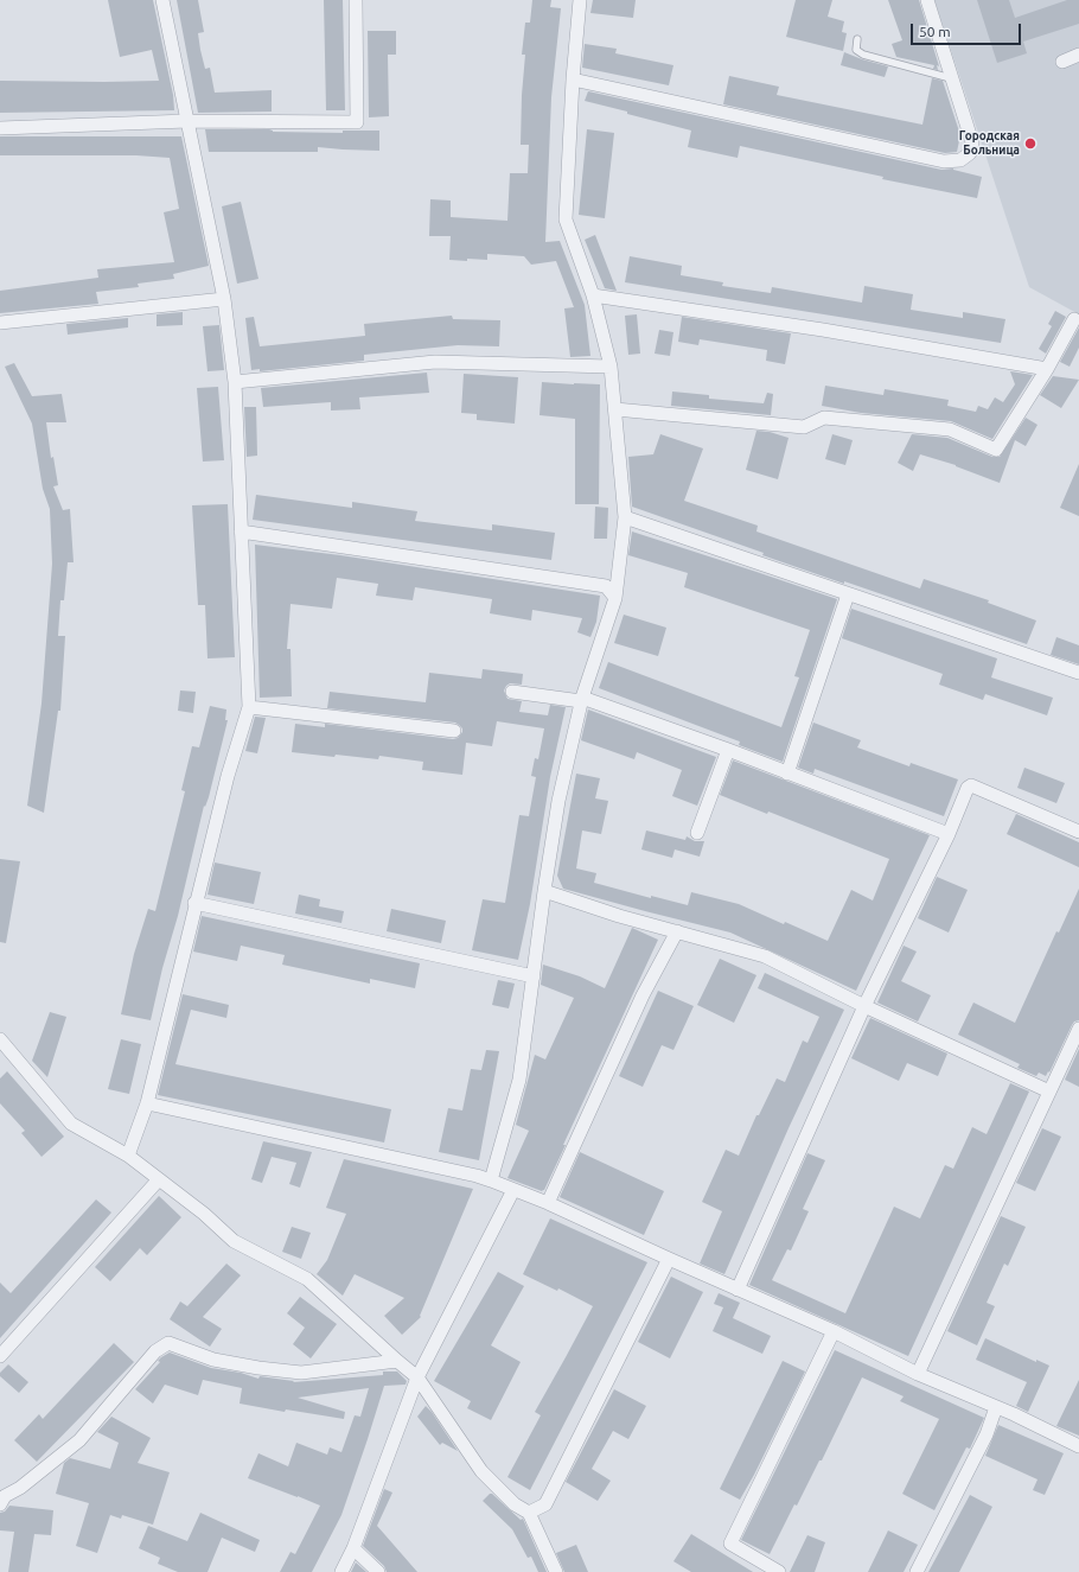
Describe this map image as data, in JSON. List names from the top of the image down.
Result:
{
  "places": ["Городская Больница"],
  "scale_bar": "50 m"
}
